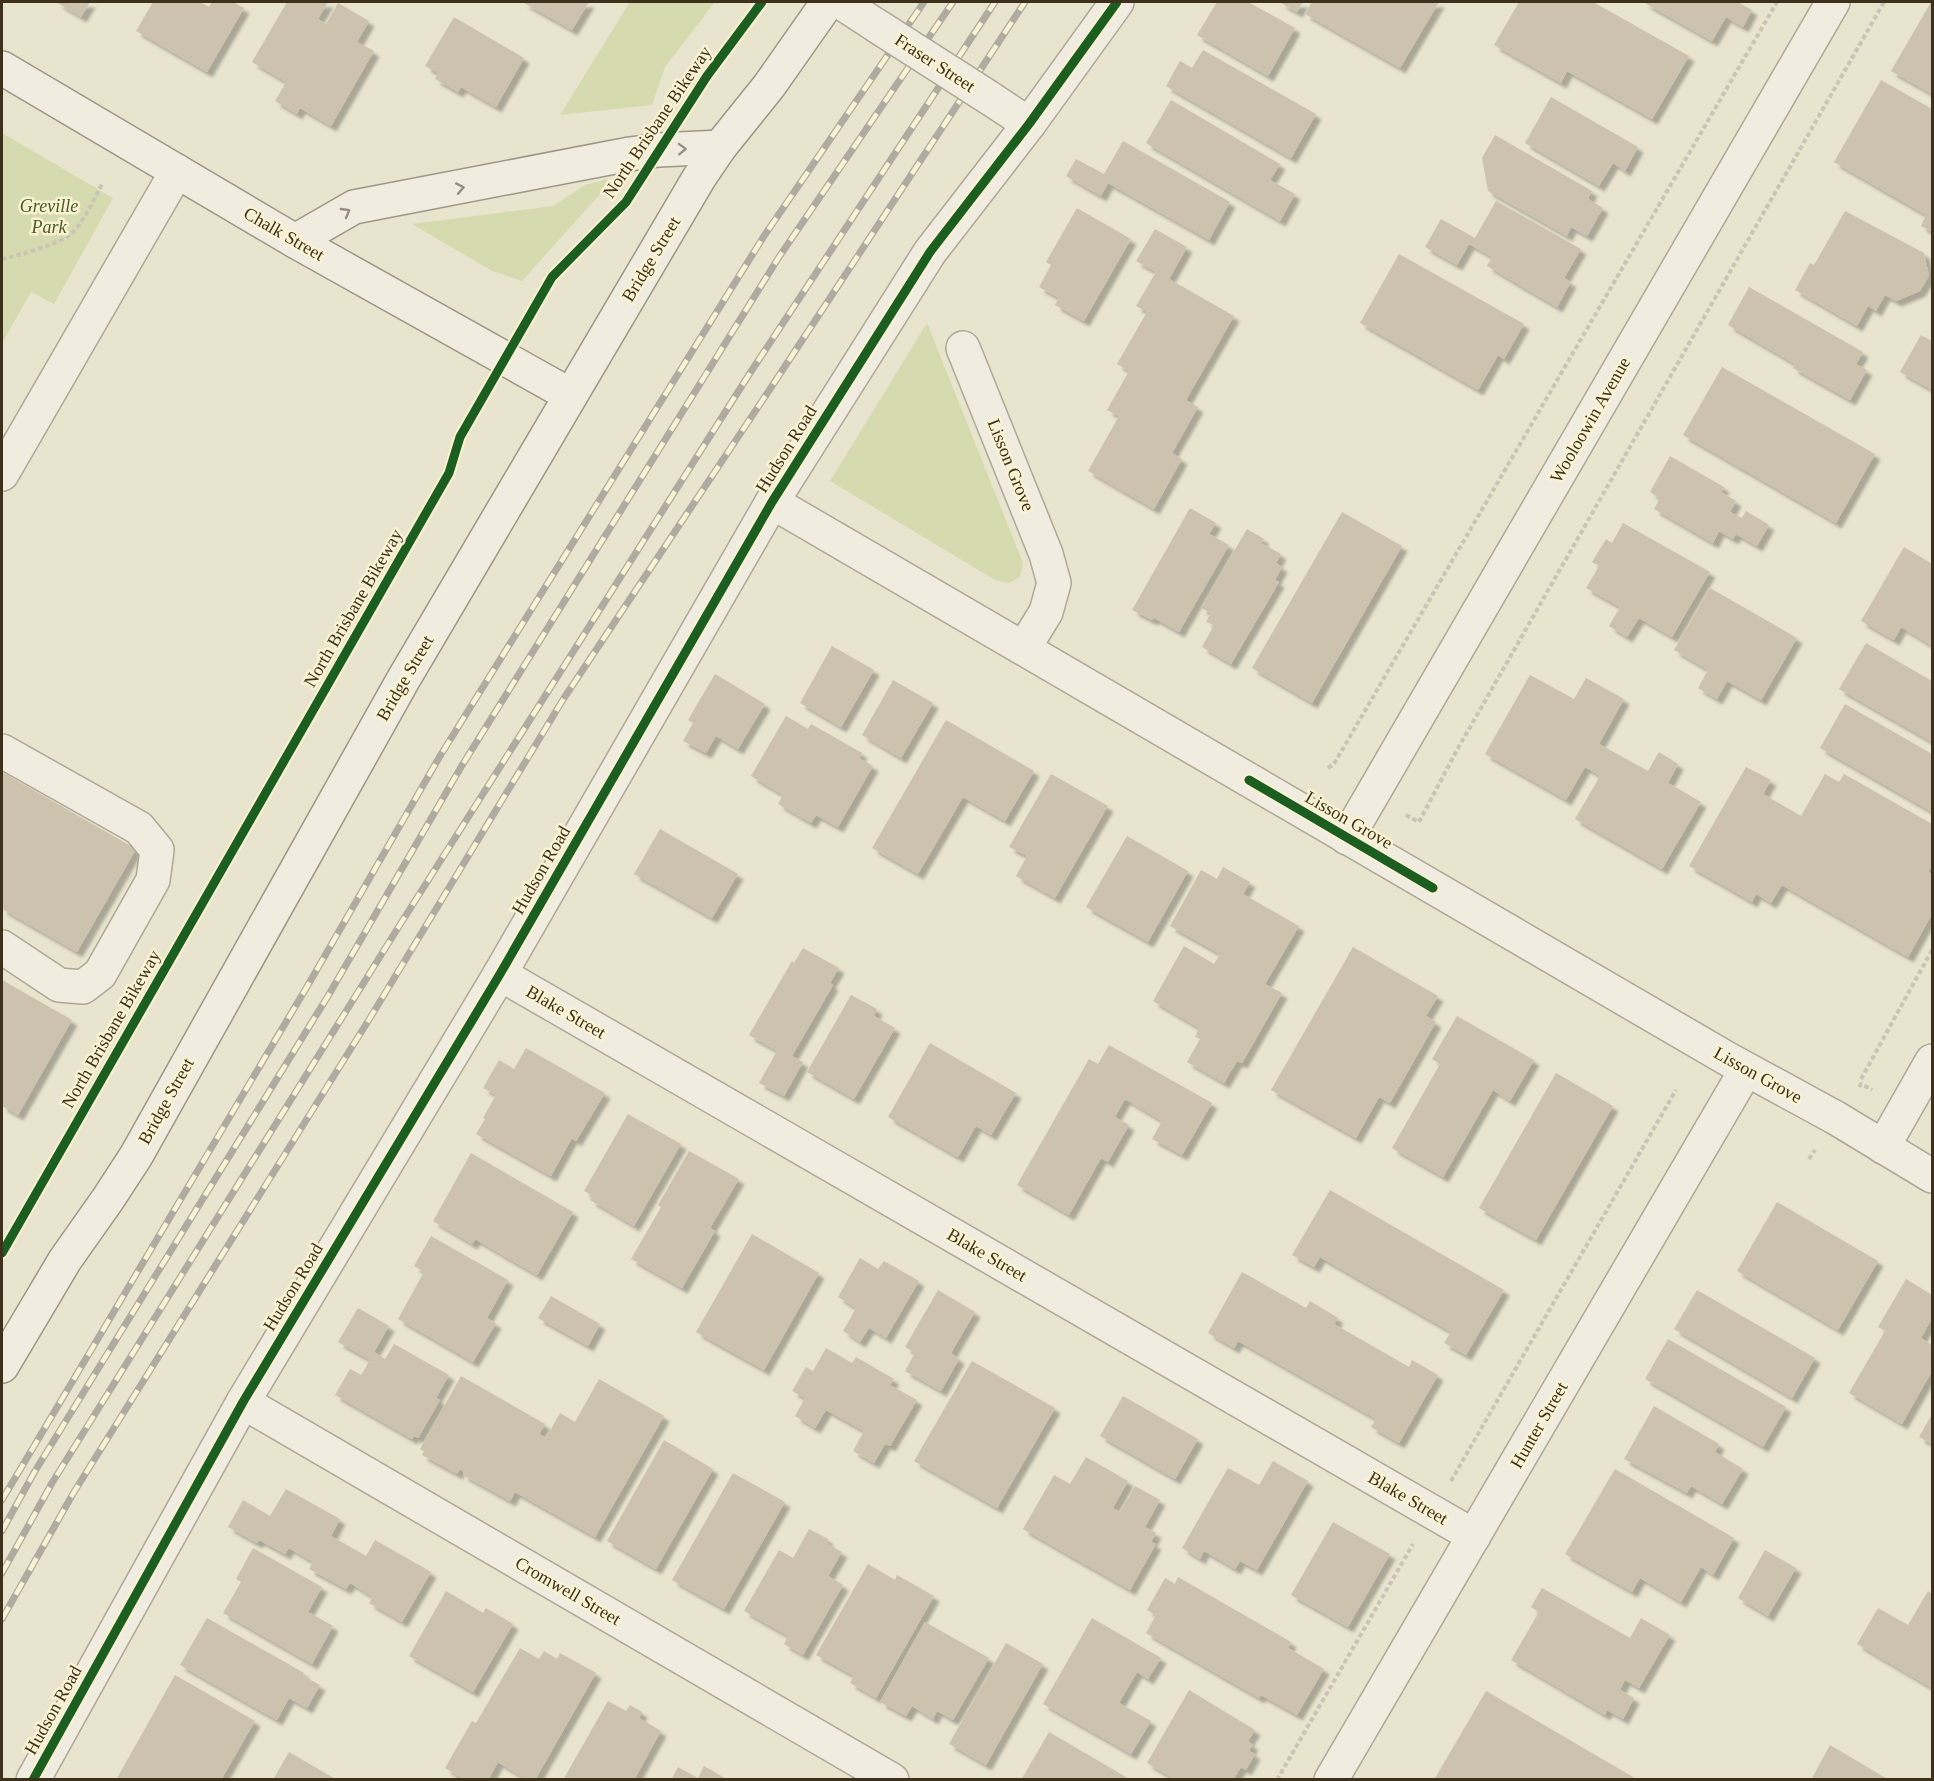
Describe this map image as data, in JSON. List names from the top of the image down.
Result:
{
  "streets": {
    "street": [
      "Fraser Street",
      "Chalk Street",
      "Bridge Street",
      "Wooloowin Avenue",
      "Hudson Road",
      "Lisson Grove",
      "Blake Street",
      "Hunter Street",
      "Cromwell Street"
    ],
    "cycle path": ["North Brisbane Bikeway"]
  },
  "crossings": [
    ["Fraser Street", "Hudson Road"],
    ["Chalk Street", "Bridge Street"],
    ["Wooloowin Avenue", "Lisson Grove"],
    ["Hudson Road", "Lisson Grove"],
    ["Hudson Road", "Blake Street"],
    ["Hudson Road", "Cromwell Street"],
    ["Lisson Grove", "Hunter Street"],
    ["Blake Street", "Hunter Street"]
  ],
  "parks": ["Greville Park"]
}
